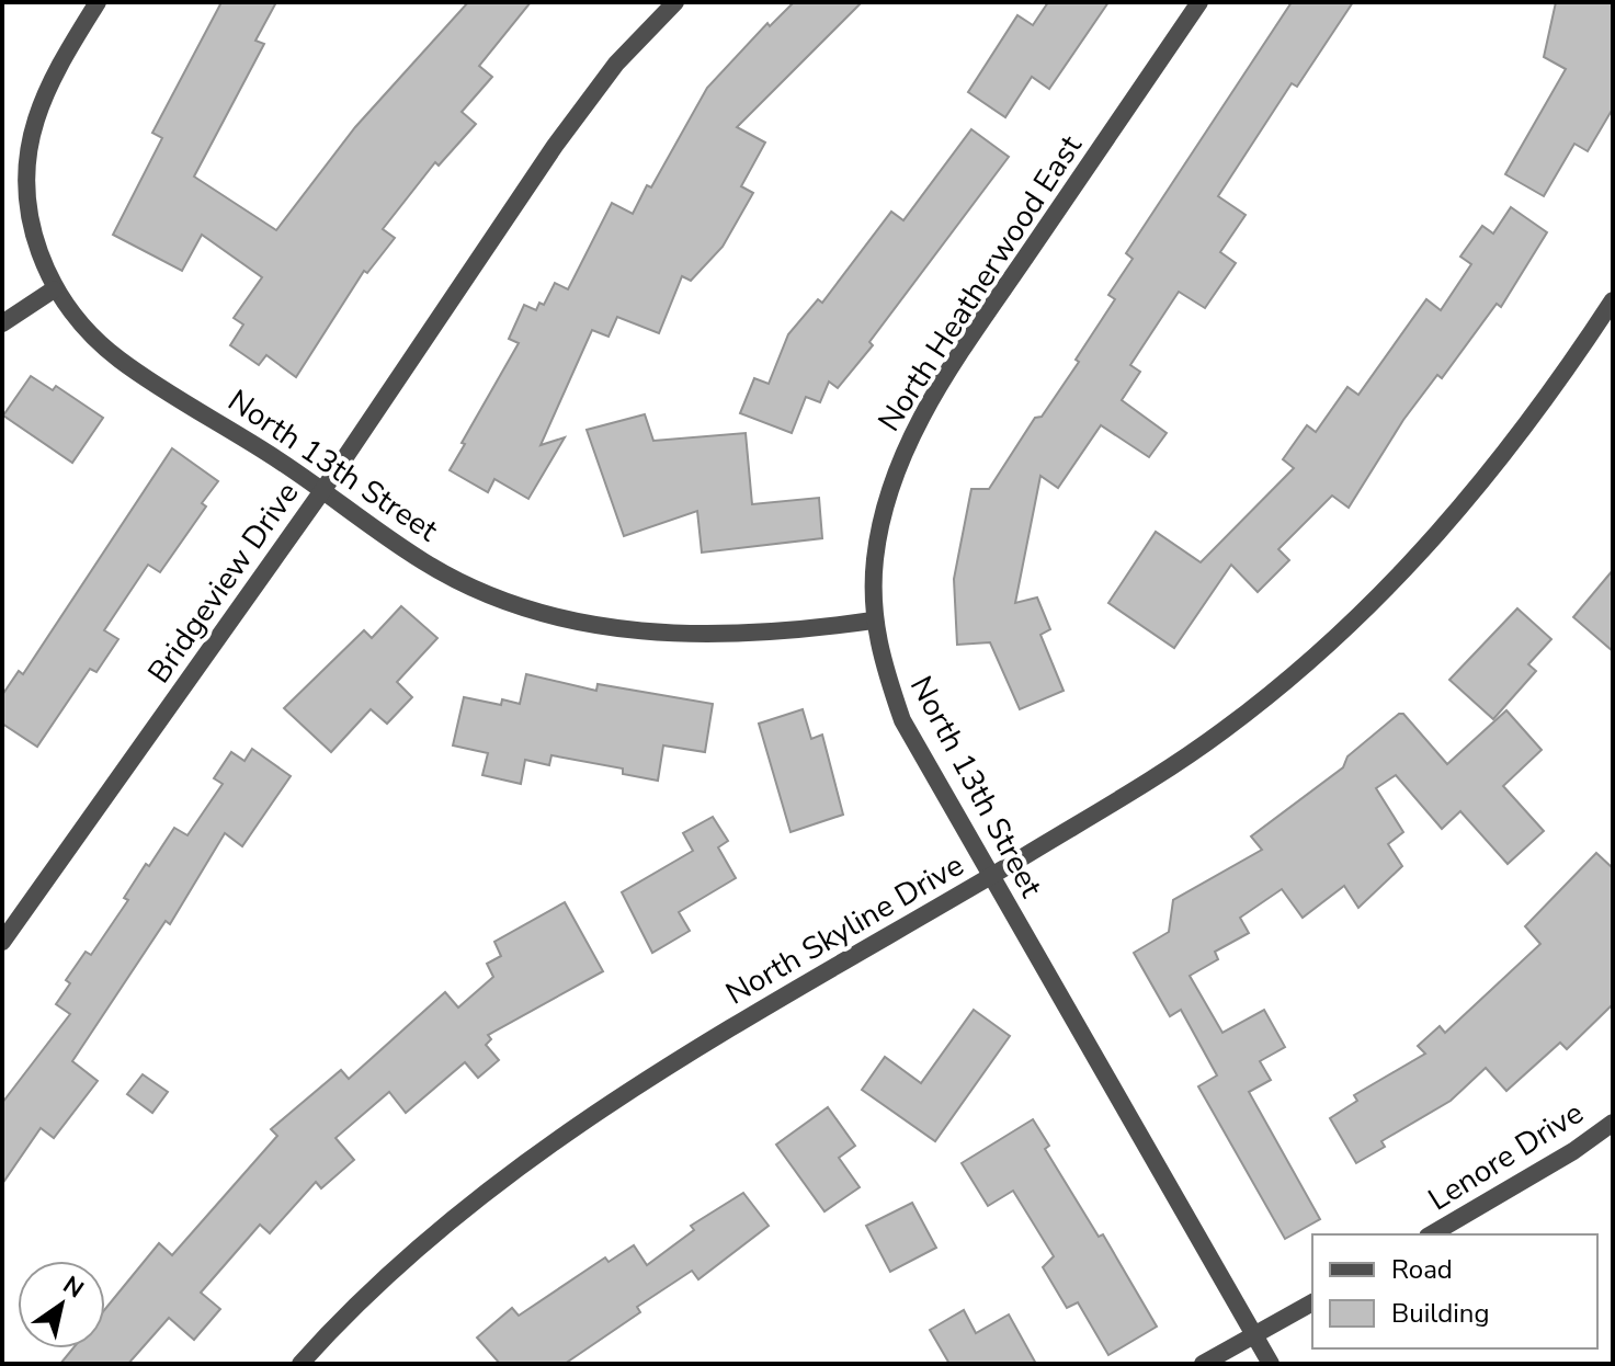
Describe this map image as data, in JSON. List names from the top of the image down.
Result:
{
  "streets": {
    "street": [
      "North Heatherwood East",
      "North 13th Street",
      "Bridgeview Drive",
      "North Skyline Drive",
      "Lenore Drive"
    ]
  },
  "crossings": [
    ["North Heatherwood East", "North 13th Street"],
    ["North 13th Street", "Bridgeview Drive"],
    ["North 13th Street", "North Skyline Drive"]
  ],
  "legend": ["Road", "Building"],
  "north": "top right"
}
